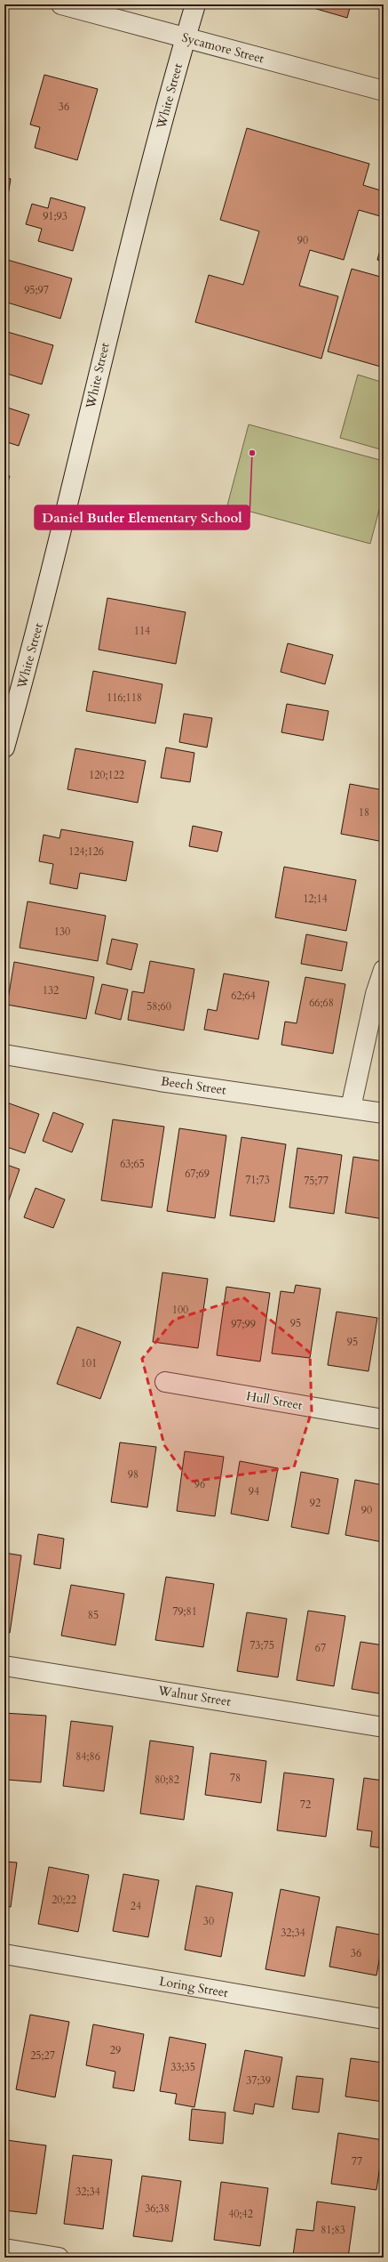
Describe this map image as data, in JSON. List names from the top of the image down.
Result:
{
  "streets": {
    "street": [
      "Sycamore Street",
      "White Street",
      "Beech Street",
      "Hull Street",
      "Walnut Street",
      "Loring Street"
    ]
  },
  "crossings": [
    ["Sycamore Street", "White Street"]
  ],
  "places": ["Daniel Butler Elementary School"],
  "house_numbers": [
    "36",
    "91;93",
    "90",
    "95;97",
    "114",
    "116;118",
    "120;122",
    "18",
    "124;126",
    "12;14",
    "130",
    "132",
    "62;64",
    "66;68",
    "58;60",
    "63;65",
    "67;69",
    "71;73",
    "75;77",
    "100",
    "95",
    "97;99",
    "95",
    "101",
    "98",
    "96",
    "94",
    "92",
    "90",
    "79;81",
    "85",
    "73;75",
    "67",
    "84;86",
    "78",
    "80;82",
    "72",
    "20;22",
    "24",
    "30",
    "32;34",
    "36",
    "29",
    "25;27",
    "33;35",
    "37;39",
    "77",
    "32;34",
    "36;38",
    "40;42",
    "81;83"
  ]
}
